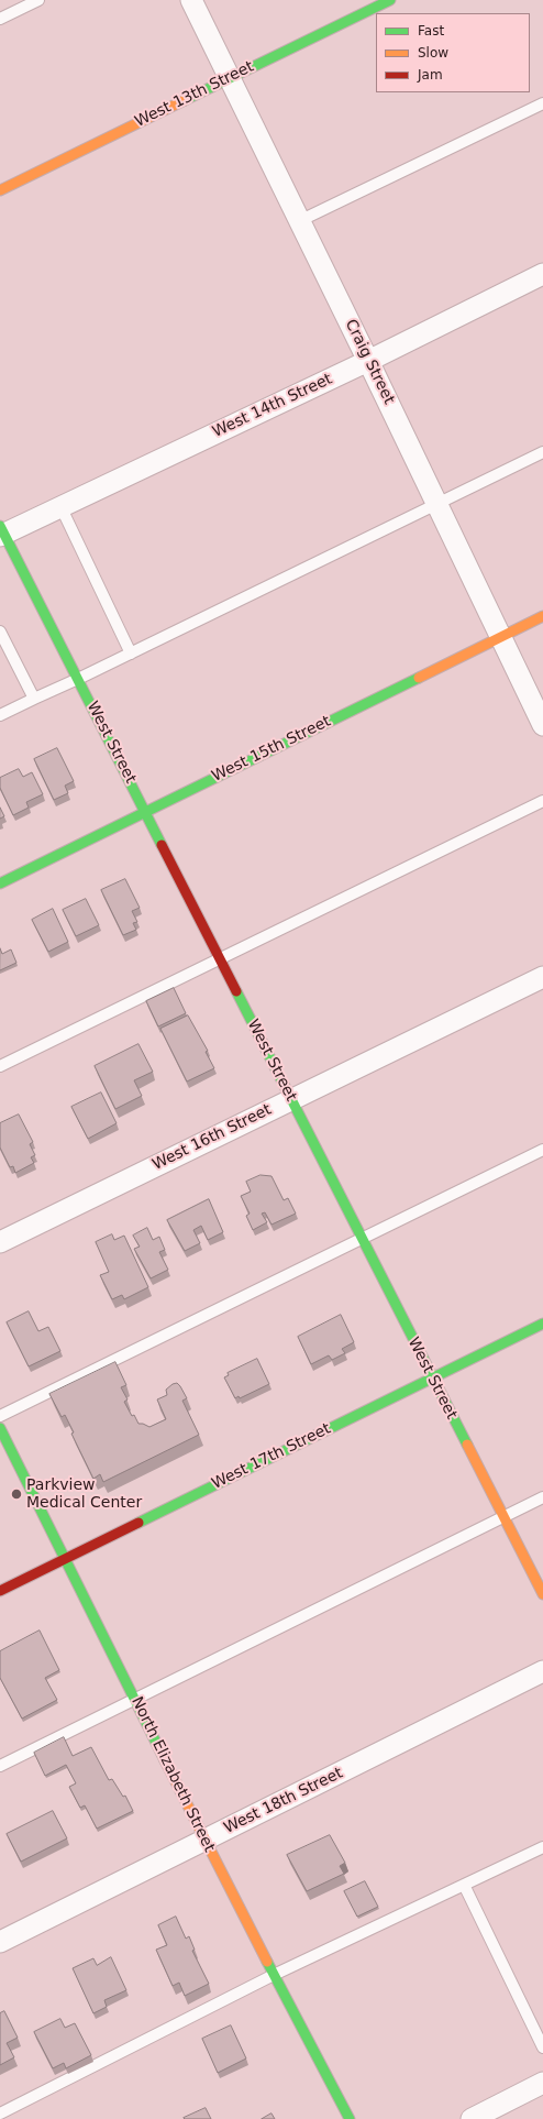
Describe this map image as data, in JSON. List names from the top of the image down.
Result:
{
  "streets": {
    "street": [
      "West 13th Street",
      "Craig Street",
      "West 14th Street",
      "West Street",
      "West 15th Street",
      "West 16th Street",
      "West 17th Street",
      "North Elizabeth Street",
      "West 18th Street"
    ]
  },
  "crossings": [
    ["West 13th Street", "Craig Street"],
    ["Craig Street", "West 14th Street"],
    ["Craig Street", "West 15th Street"],
    ["West 14th Street", "West Street"],
    ["West Street", "West 15th Street"],
    ["West Street", "West 16th Street"],
    ["West Street", "West 17th Street"],
    ["West 17th Street", "North Elizabeth Street"],
    ["North Elizabeth Street", "West 18th Street"]
  ],
  "places": ["Parkview Medical Center"],
  "legend": ["Fast", "Slow", "Jam"]
}
